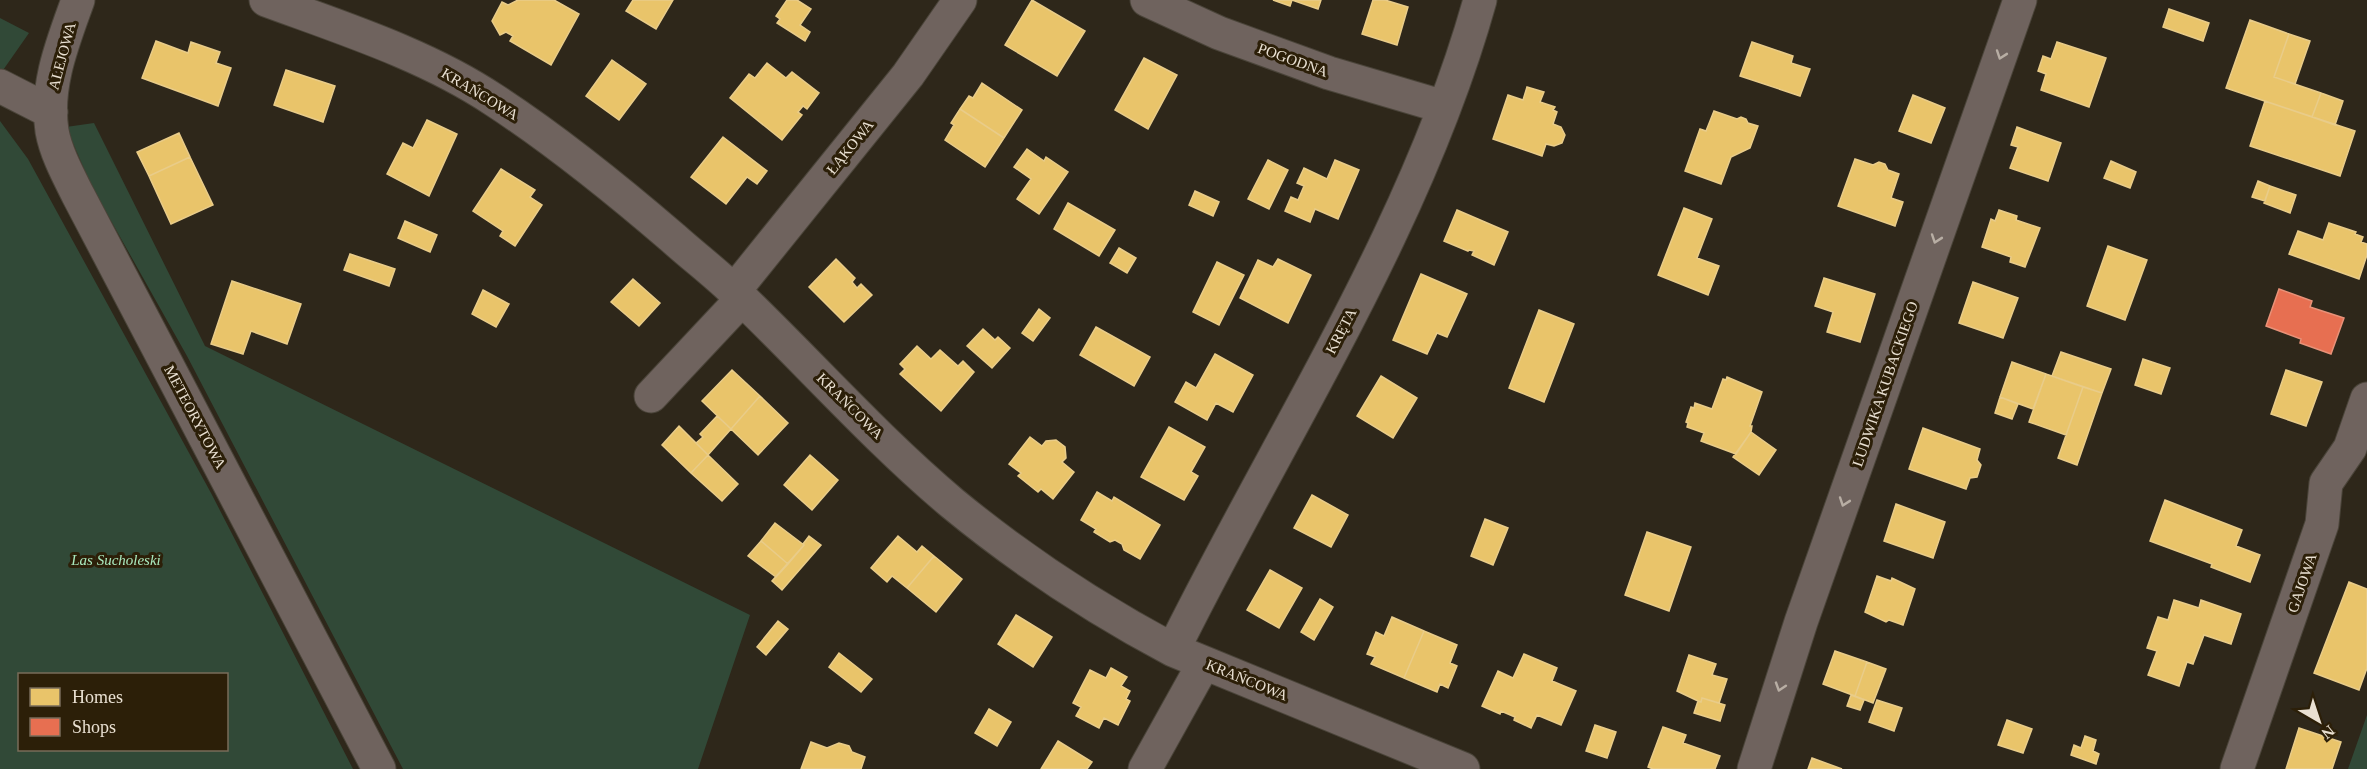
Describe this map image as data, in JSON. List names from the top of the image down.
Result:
{
  "streets": {
    "street": [
      "ALEJOWA",
      "POGODNA",
      "KRAŃCOWA",
      "ŁĄKOWA",
      "KRĘTA",
      "LUDWIKA KUBACKIEGO",
      "METEORYTOWA",
      "GAJOWA"
    ]
  },
  "crossings": [
    ["ALEJOWA", "METEORYTOWA"],
    ["POGODNA", "KRĘTA"],
    ["KRAŃCOWA", "ŁĄKOWA"],
    ["KRAŃCOWA", "KRĘTA"]
  ],
  "one_way": ["LUDWIKA KUBACKIEGO"],
  "parks": ["Las Sucholeski"],
  "legend": ["Homes", "Shops"],
  "north": "bottom right"
}
